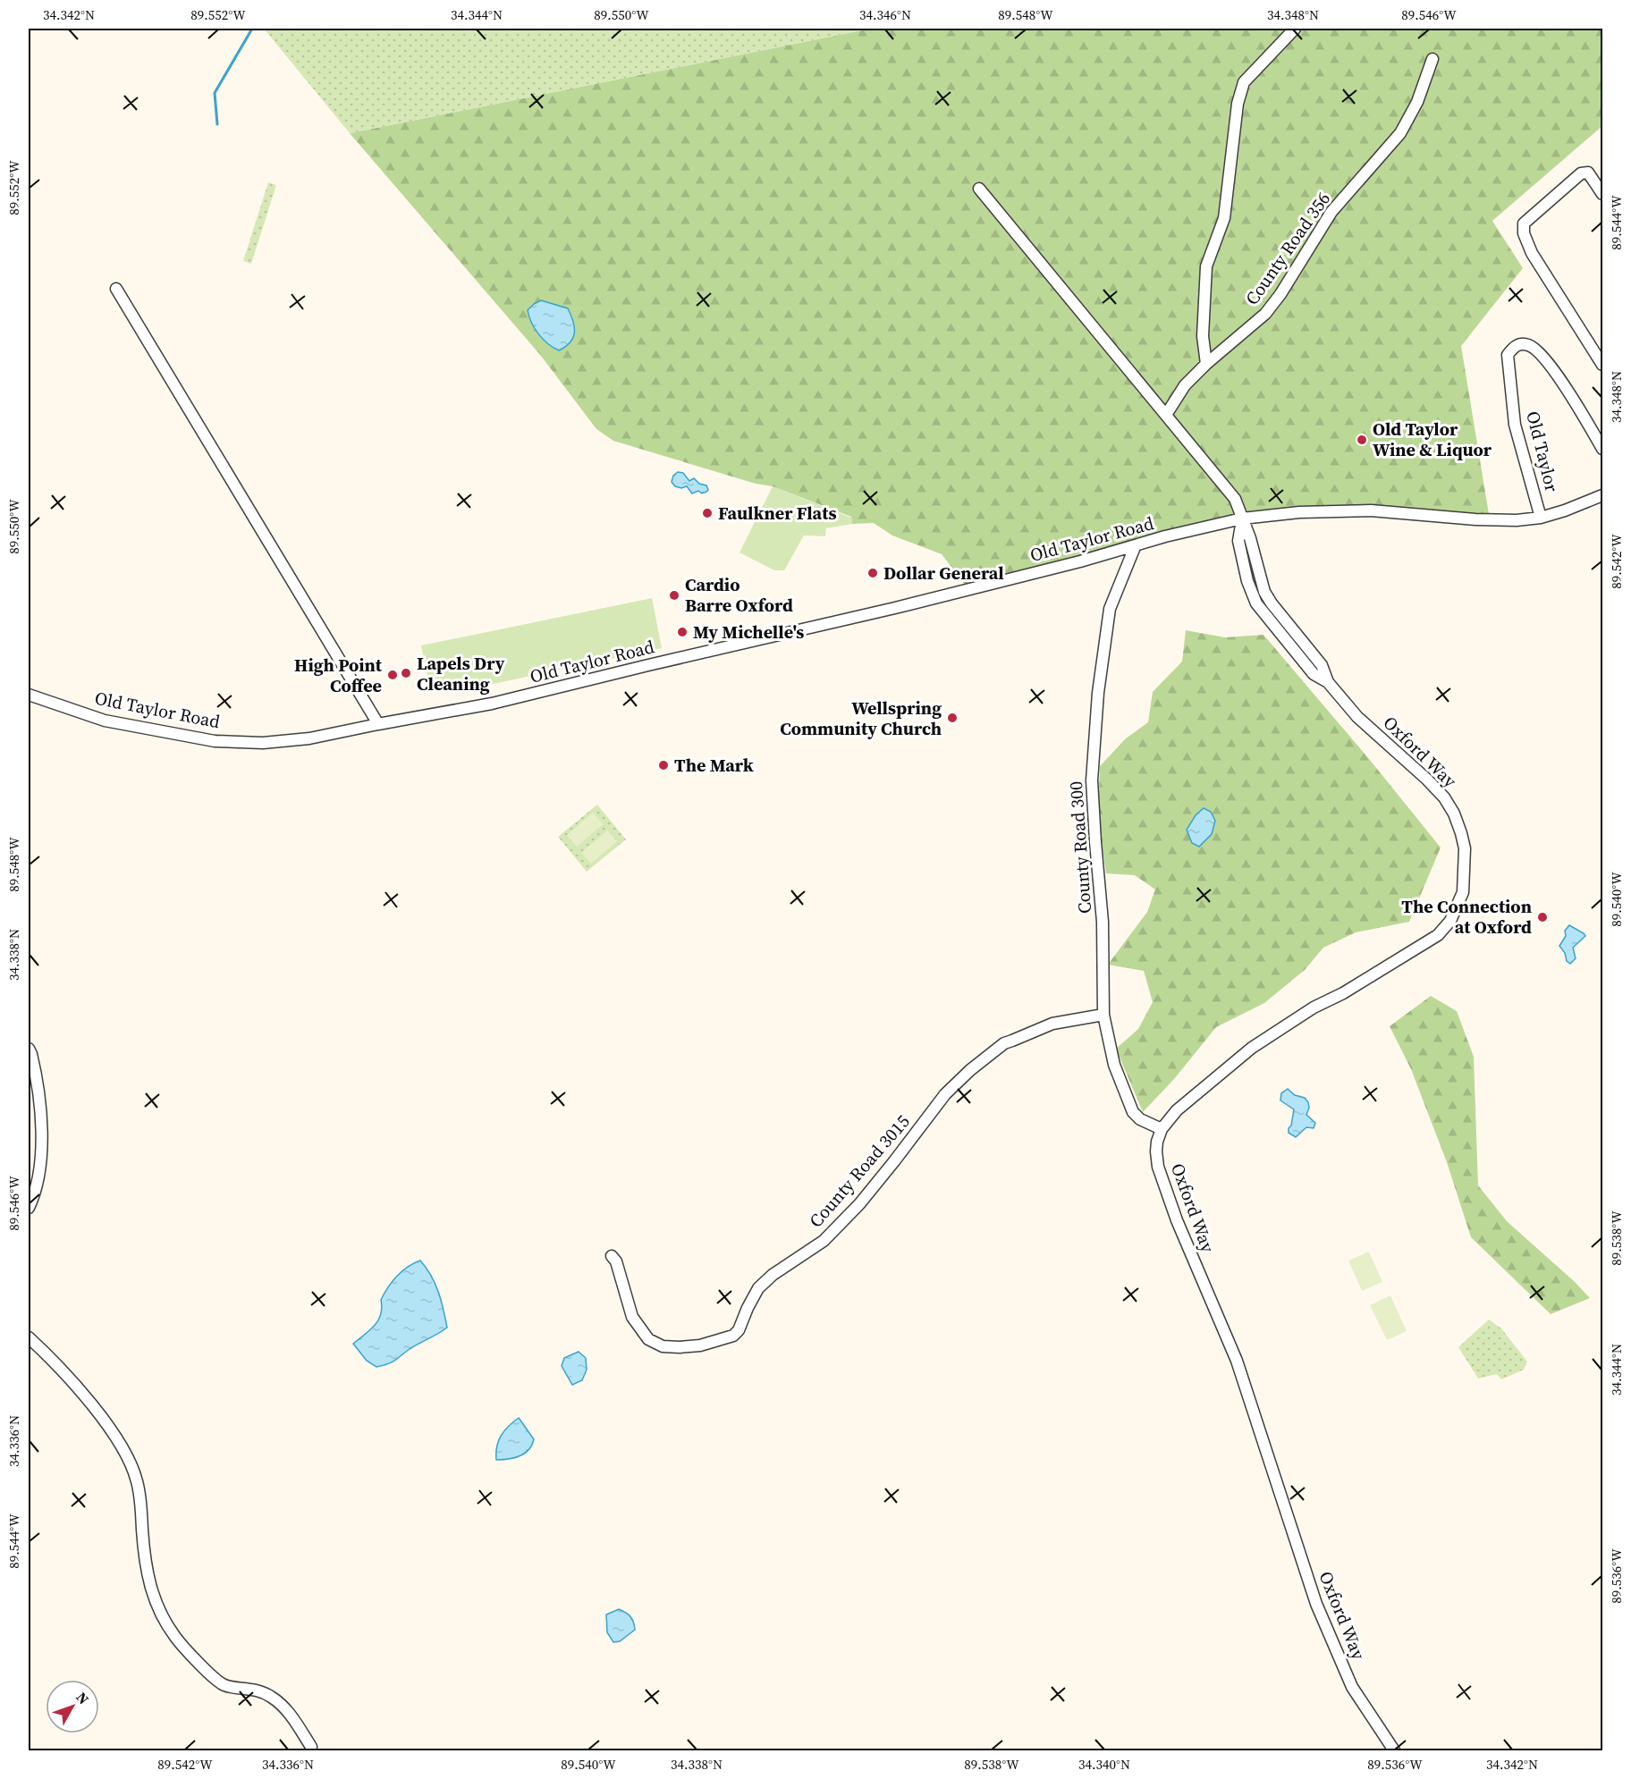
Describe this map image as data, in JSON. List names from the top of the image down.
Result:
{
  "streets": {
    "street": [
      "County Road 356",
      "Old Taylor",
      "Old Taylor Road",
      "Oxford Way",
      "County Road 300",
      "County Road 3015"
    ]
  },
  "crossings": [
    ["Old Taylor", "Old Taylor Road"],
    ["Old Taylor Road", "Oxford Way"],
    ["Old Taylor Road", "County Road 300"],
    ["Oxford Way", "County Road 300"],
    ["County Road 300", "County Road 3015"]
  ],
  "places": [
    "Old Taylor Wine & Liquor",
    "Faulkner Flats",
    "Dollar General",
    "Cardio Barre Oxford",
    "My Michelle's",
    "Lapels Dry Cleaning",
    "High Point Coffee",
    "Wellspring Community Church",
    "The Mark",
    "The Connection at Oxford"
  ],
  "north": "top right",
  "coordinates": [
    "34.342°N",
    "89.552°W",
    "34.344°N",
    "89.550°W",
    "34.346°N",
    "89.548°W",
    "34.348°N",
    "89.546°W",
    "89.544°W",
    "89.542°W",
    "89.540°W",
    "34.338°N",
    "89.538°W",
    "34.336°N",
    "89.536°W",
    "34.340°N"
  ]
}
